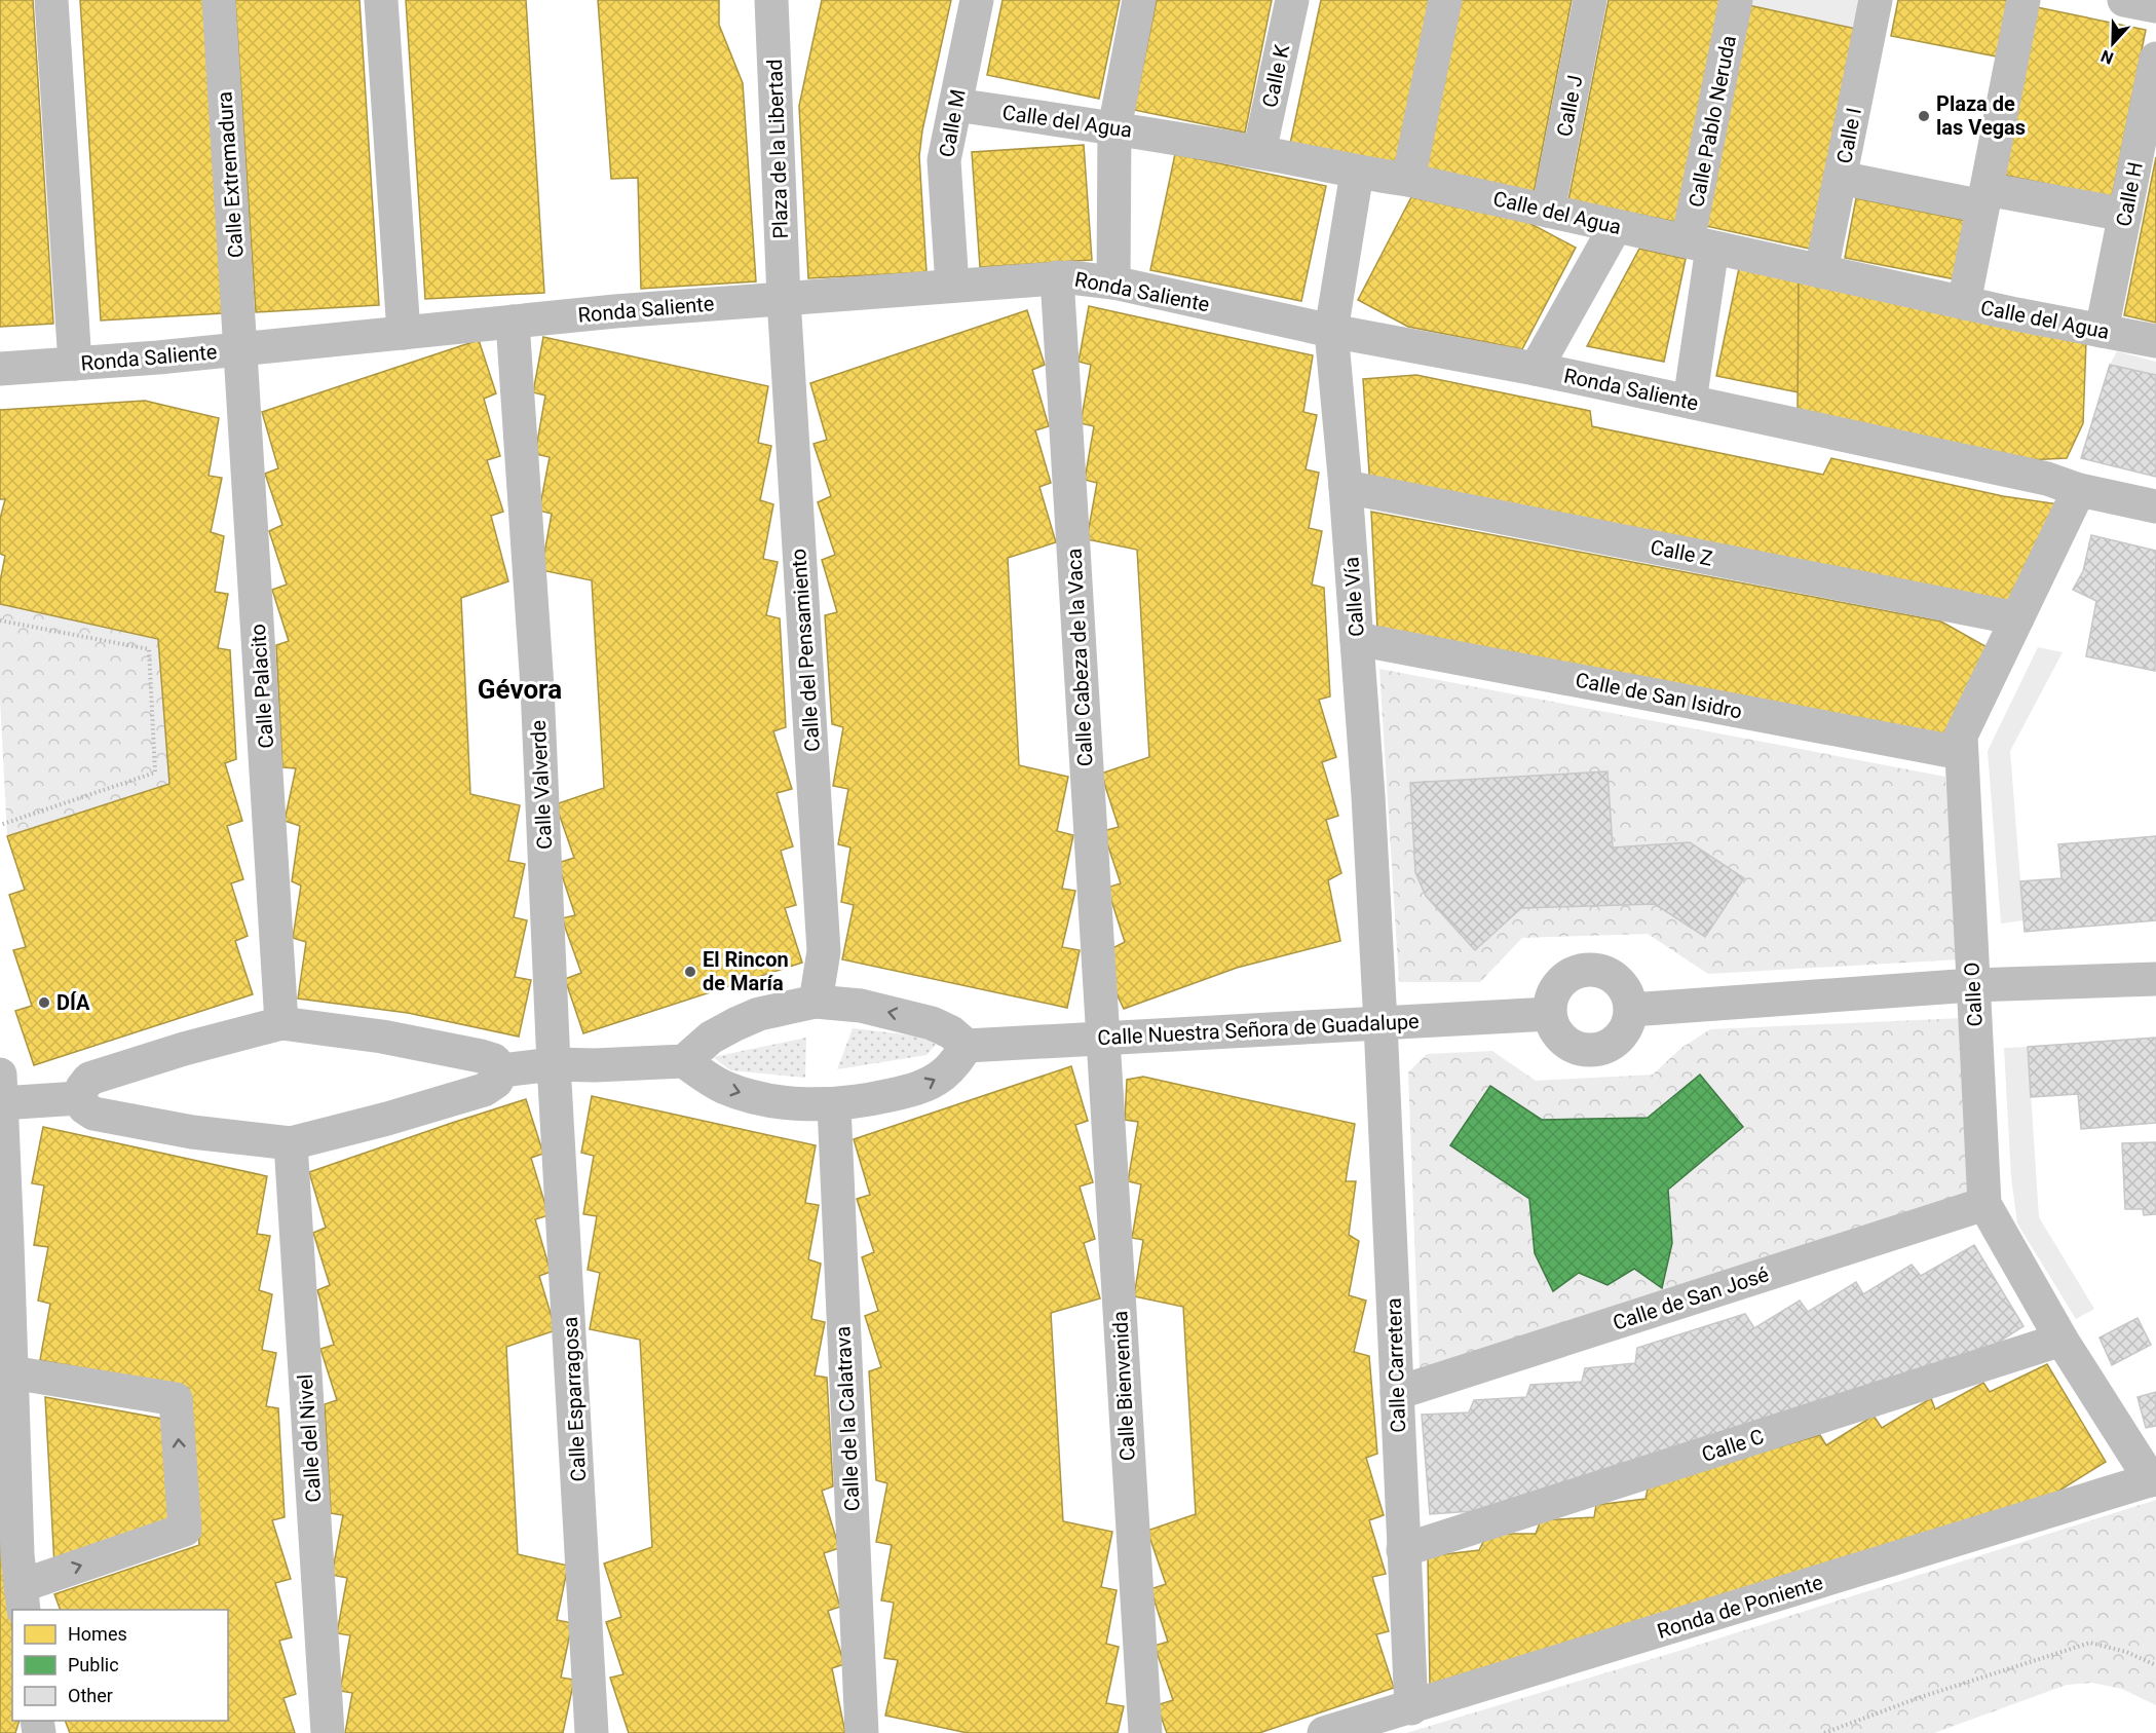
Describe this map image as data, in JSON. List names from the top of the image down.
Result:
{
  "streets": {
    "street": [
      "Calle K",
      "Calle J",
      "Calle del Agua",
      "Calle Pablo Neruda",
      "Calle M",
      "Calle I",
      "Plaza de la Libertad",
      "Calle Extremadura",
      "Calle H",
      "Ronda Saliente",
      "Calle Z",
      "Calle Vía",
      "Calle del Pensamiento",
      "Calle Cabeza de la Vaca",
      "Calle Palacito",
      "Calle de San Isidro",
      "Calle Valverde",
      "Calle O",
      "Calle Nuestra Señora de Guadalupe",
      "Calle de San José",
      "Calle Carretera",
      "Calle Bienvenida",
      "Calle Esparragosa",
      "Calle de la Calatrava",
      "Calle del Nivel",
      "Calle C",
      "Ronda de Poniente"
    ]
  },
  "crossings": [
    ["Calle K", "Calle del Agua"],
    ["Calle J", "Calle del Agua"],
    ["Calle del Agua", "Calle Pablo Neruda"],
    ["Calle del Agua", "Calle M"],
    ["Calle del Agua", "Calle I"],
    ["Calle del Agua", "Calle H"],
    ["Calle del Agua", "Calle Vía"],
    ["Calle Pablo Neruda", "Ronda Saliente"],
    ["Calle M", "Ronda Saliente"],
    ["Plaza de la Libertad", "Ronda Saliente"],
    ["Plaza de la Libertad", "Calle del Pensamiento"],
    ["Calle Extremadura", "Ronda Saliente"],
    ["Calle Extremadura", "Calle Palacito"],
    ["Ronda Saliente", "Calle Vía"],
    ["Ronda Saliente", "Calle del Pensamiento"],
    ["Ronda Saliente", "Calle Cabeza de la Vaca"],
    ["Ronda Saliente", "Calle Palacito"],
    ["Ronda Saliente", "Calle Valverde"],
    ["Ronda Saliente", "Calle O"],
    ["Calle Z", "Calle Vía"],
    ["Calle Z", "Calle O"],
    ["Calle Vía", "Calle de San Isidro"],
    ["Calle Vía", "Calle Nuestra Señora de Guadalupe"],
    ["Calle Vía", "Calle Carretera"],
    ["Calle Cabeza de la Vaca", "Calle Nuestra Señora de Guadalupe"],
    ["Calle Cabeza de la Vaca", "Calle Bienvenida"],
    ["Calle de San Isidro", "Calle O"],
    ["Calle Valverde", "Calle Esparragosa"],
    ["Calle O", "Calle de San José"],
    ["Calle O", "Calle C"],
    ["Calle O", "Ronda de Poniente"],
    ["Calle Nuestra Señora de Guadalupe", "Calle Carretera"],
    ["Calle Nuestra Señora de Guadalupe", "Calle Bienvenida"],
    ["Calle de San José", "Calle Carretera"],
    ["Calle Carretera", "Calle C"],
    ["Calle Carretera", "Ronda de Poniente"]
  ],
  "districts": ["Gévora"],
  "places": ["Plaza de las Vegas", "El Rincon de María", "DÍA"],
  "legend": ["Homes", "Public", "Other"],
  "north": "bottom"
}
